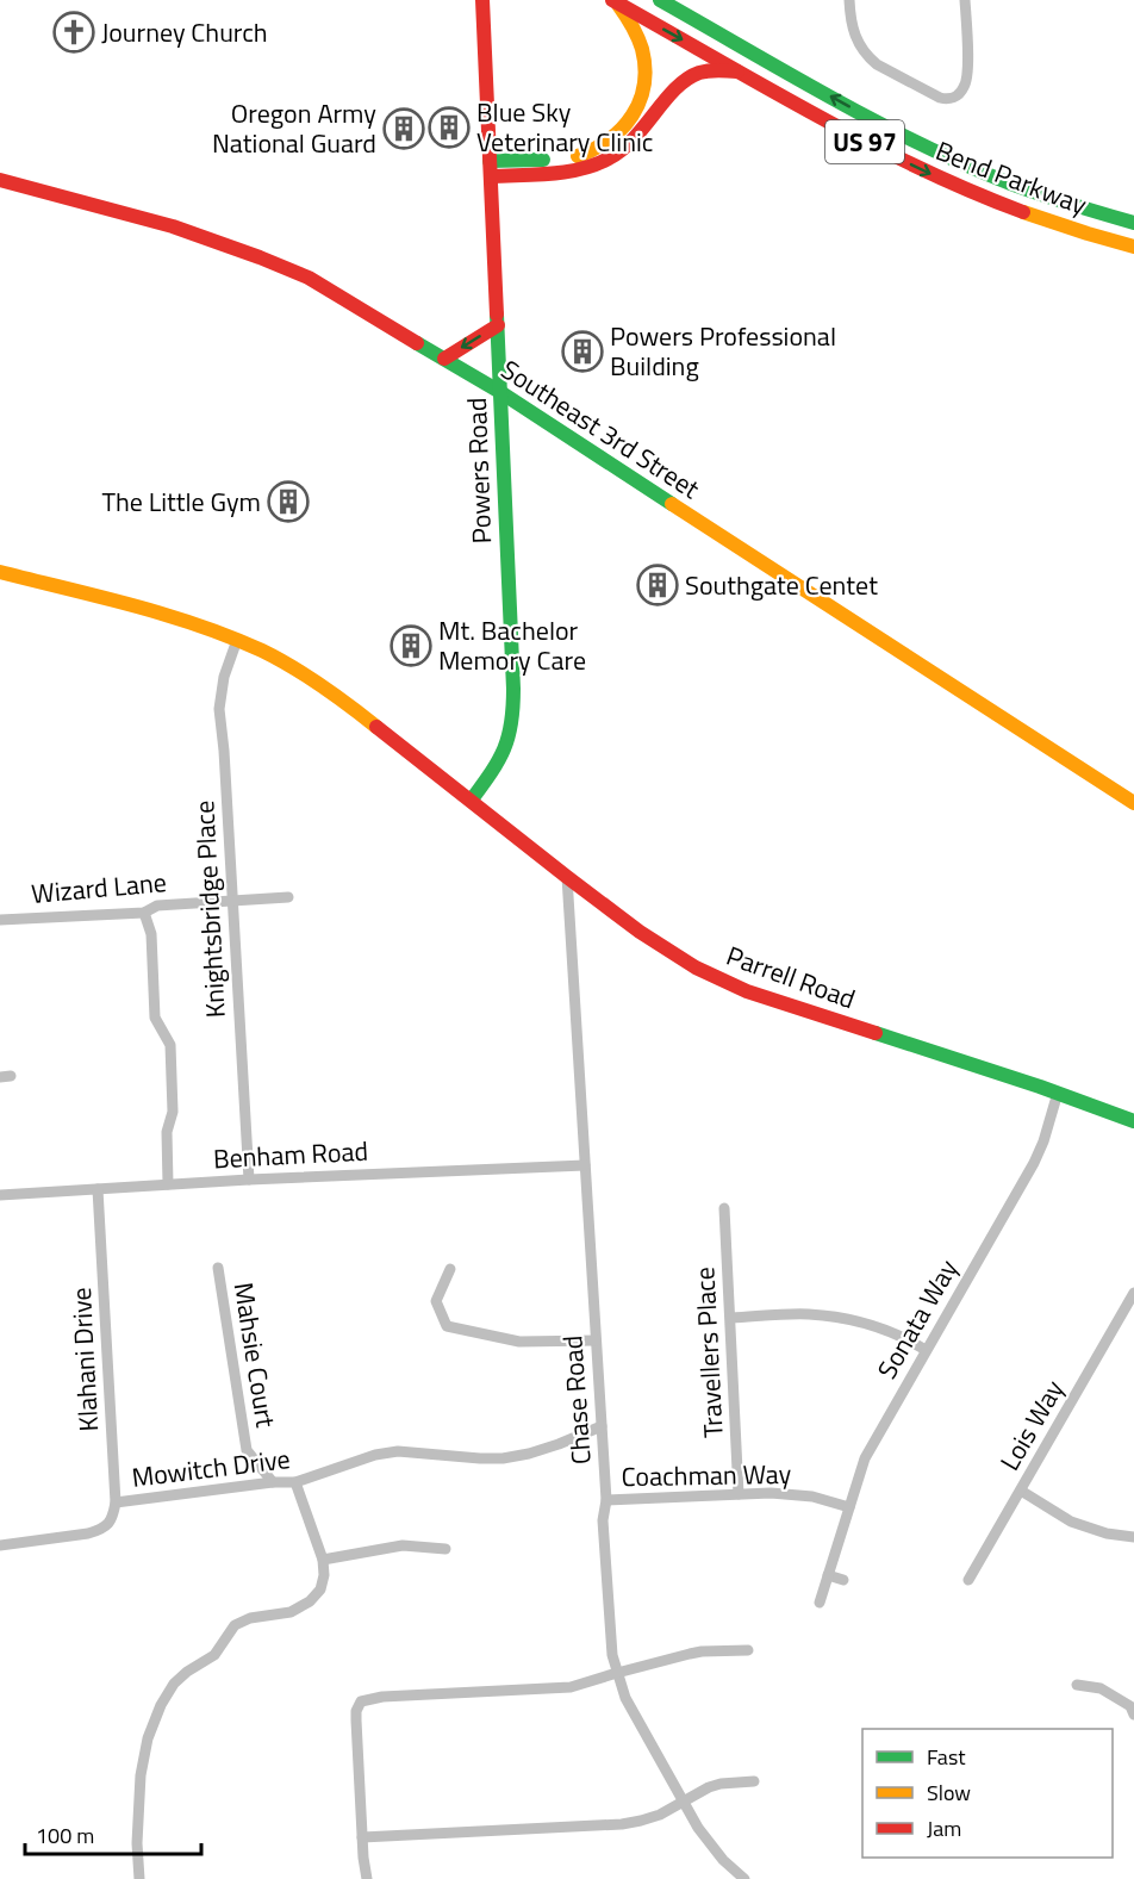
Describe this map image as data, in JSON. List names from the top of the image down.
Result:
{
  "streets": {
    "main road": [
      "US 97",
      "Bend Parkway",
      "Southeast 3rd Street",
      "Powers Road",
      "Parrell Road"
    ],
    "street": [
      "Wizard Lane",
      "Knightsbridge Place",
      "Benham Road",
      "Sonata Way",
      "Travellers Place",
      "Mahsie Court",
      "Klahani Drive",
      "Chase Road",
      "Lois Way",
      "Mowitch Drive",
      "Coachman Way"
    ]
  },
  "crossings": [
    ["Southeast 3rd Street", "Powers Road"],
    ["Powers Road", "Parrell Road"],
    ["Wizard Lane", "Knightsbridge Place"],
    ["Knightsbridge Place", "Parrell Road"],
    ["Knightsbridge Place", "Benham Road"],
    ["Parrell Road", "Sonata Way"],
    ["Parrell Road", "Chase Road"],
    ["Benham Road", "Klahani Drive"],
    ["Benham Road", "Chase Road"],
    ["Sonata Way", "Coachman Way"],
    ["Travellers Place", "Coachman Way"],
    ["Mahsie Court", "Mowitch Drive"],
    ["Klahani Drive", "Mowitch Drive"],
    ["Chase Road", "Mowitch Drive"],
    ["Chase Road", "Coachman Way"]
  ],
  "places": {
    "church": ["Journey Church"],
    "building": [
      "Blue Sky Veterinary Clinic",
      "Oregon Army National Guard",
      "Powers Professional Building",
      "The Little Gym",
      "Southgate Centet",
      "Mt. Bachelor Memory Care"
    ]
  },
  "legend": ["Fast", "Slow", "Jam"],
  "scale_bar": "100 m"
}
